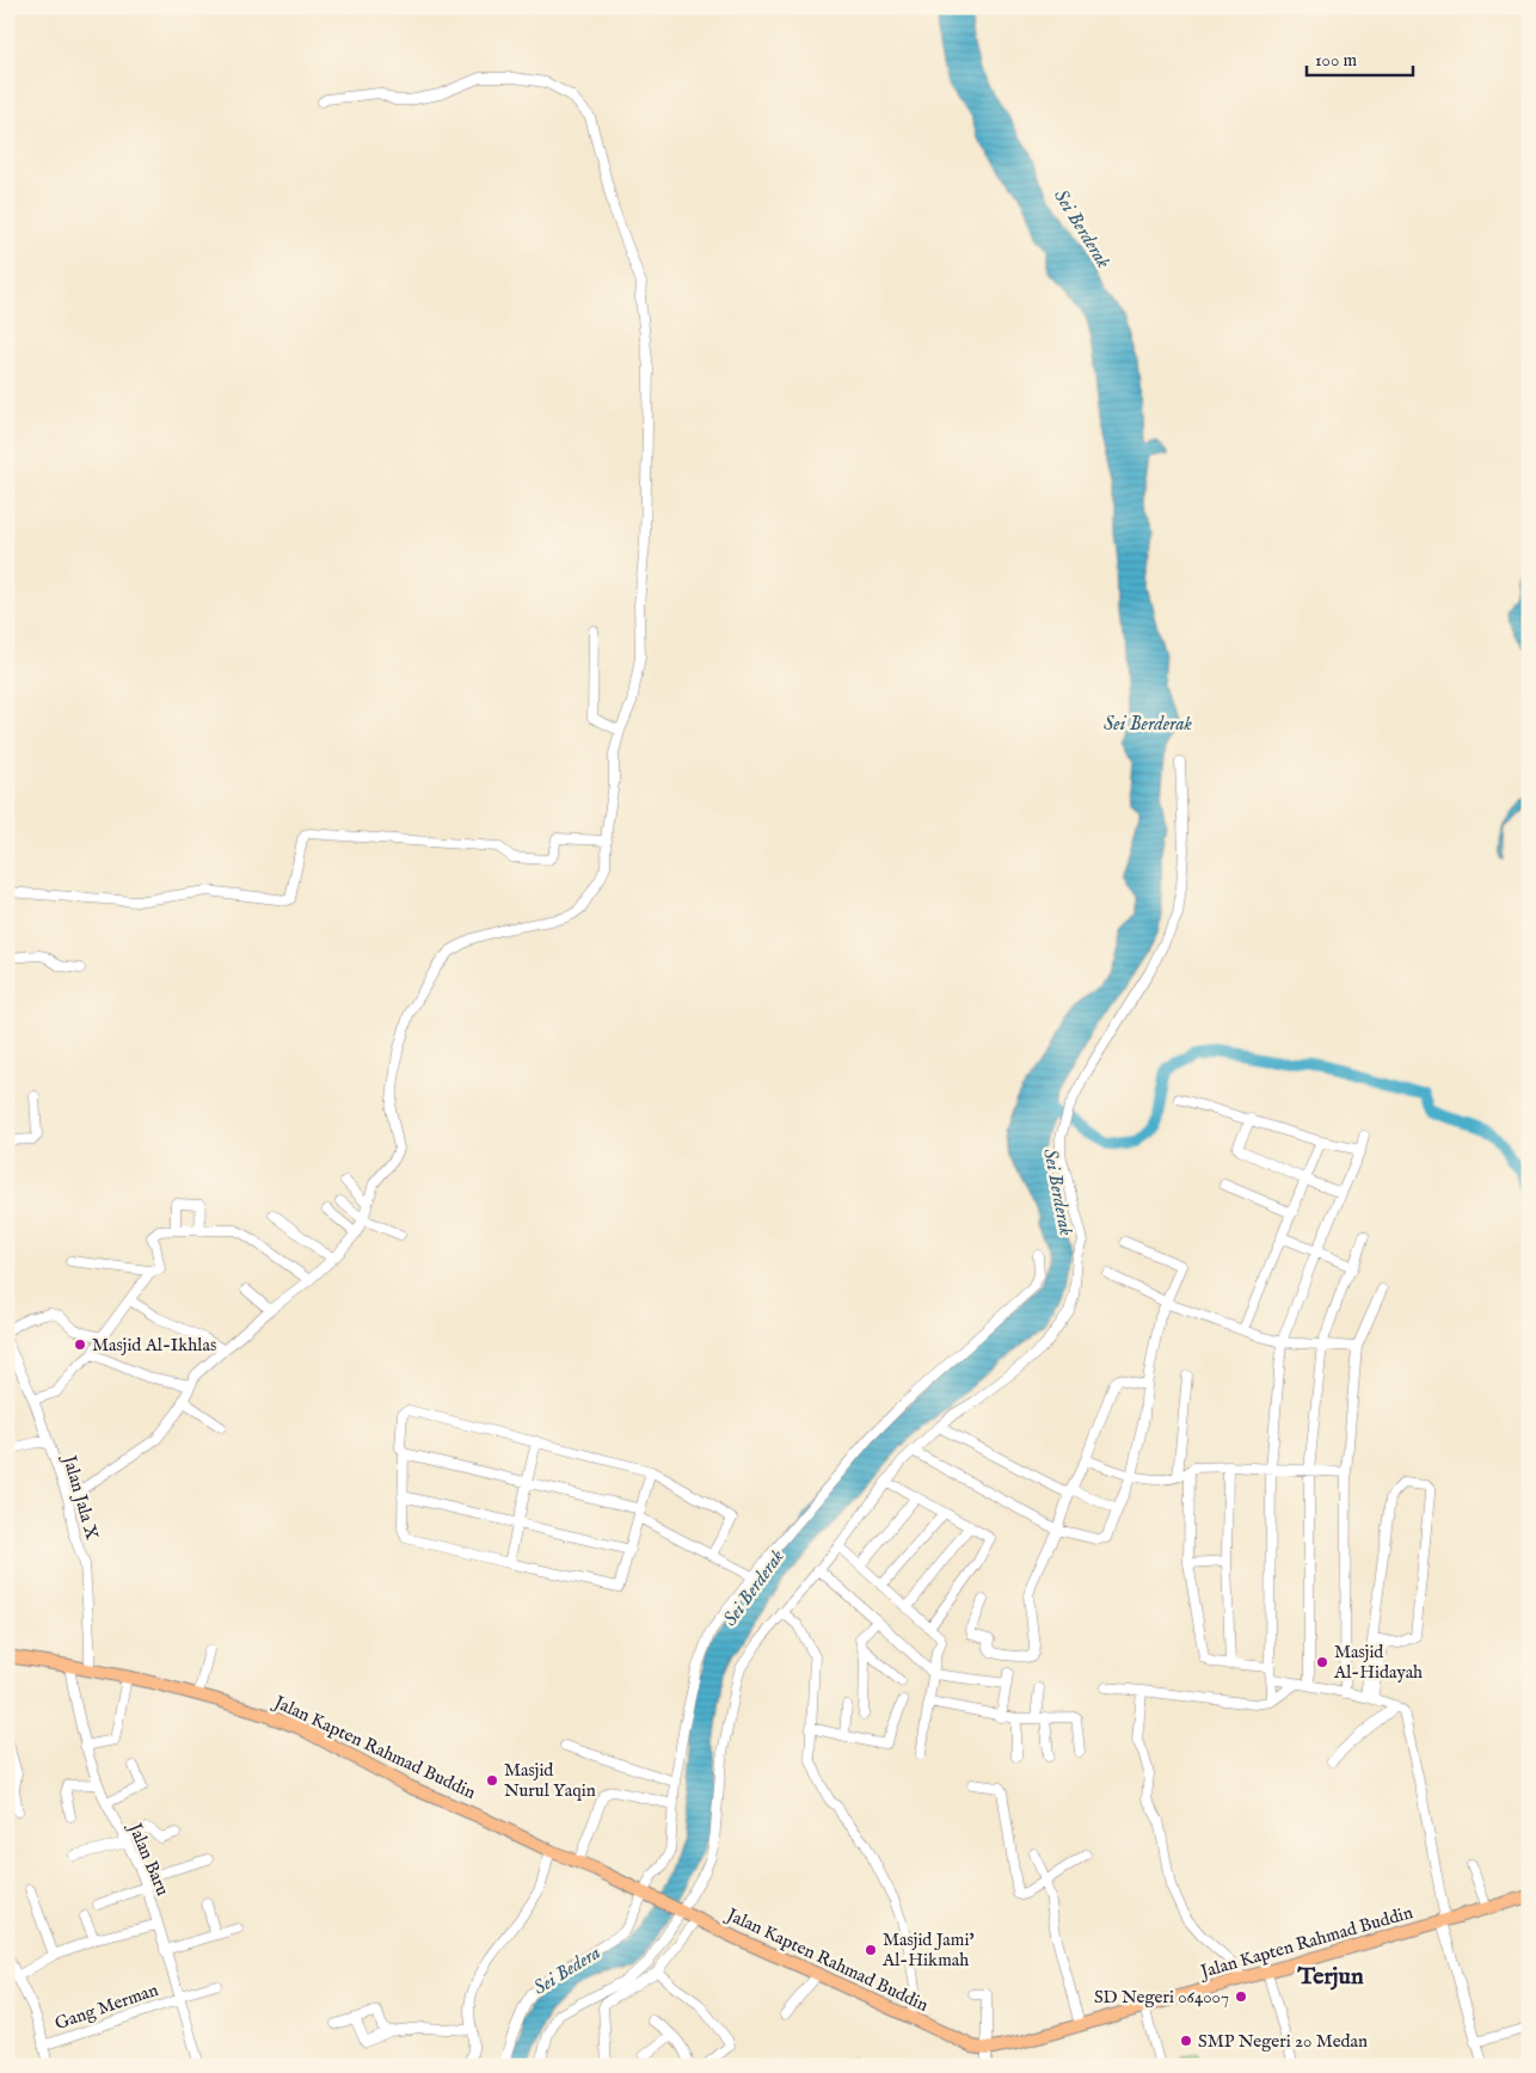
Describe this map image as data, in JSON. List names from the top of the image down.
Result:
{
  "streets": {
    "main road": ["Jalan Kapten Rahmad Buddin"],
    "street": ["Jalan Jala X", "Jalan Baru", "Gang Merman"]
  },
  "crossings": [
    ["Jalan Jala X", "Jalan Kapten Rahmad Buddin"],
    ["Jalan Kapten Rahmad Buddin", "Jalan Baru"],
    ["Jalan Baru", "Gang Merman"]
  ],
  "districts": ["Terjun"],
  "water": ["Sei Berderak", "Sei Bedera"],
  "places": [
    "Masjid Al-Ikhlas",
    "Masjid Al-Hidayah",
    "Masjid Nurul Yaqin",
    "Masjid Jami' Al-Hikmah",
    "SD Negeri 064007",
    "SMP Negeri 20 Medan"
  ],
  "scale_bar": "100 m"
}
